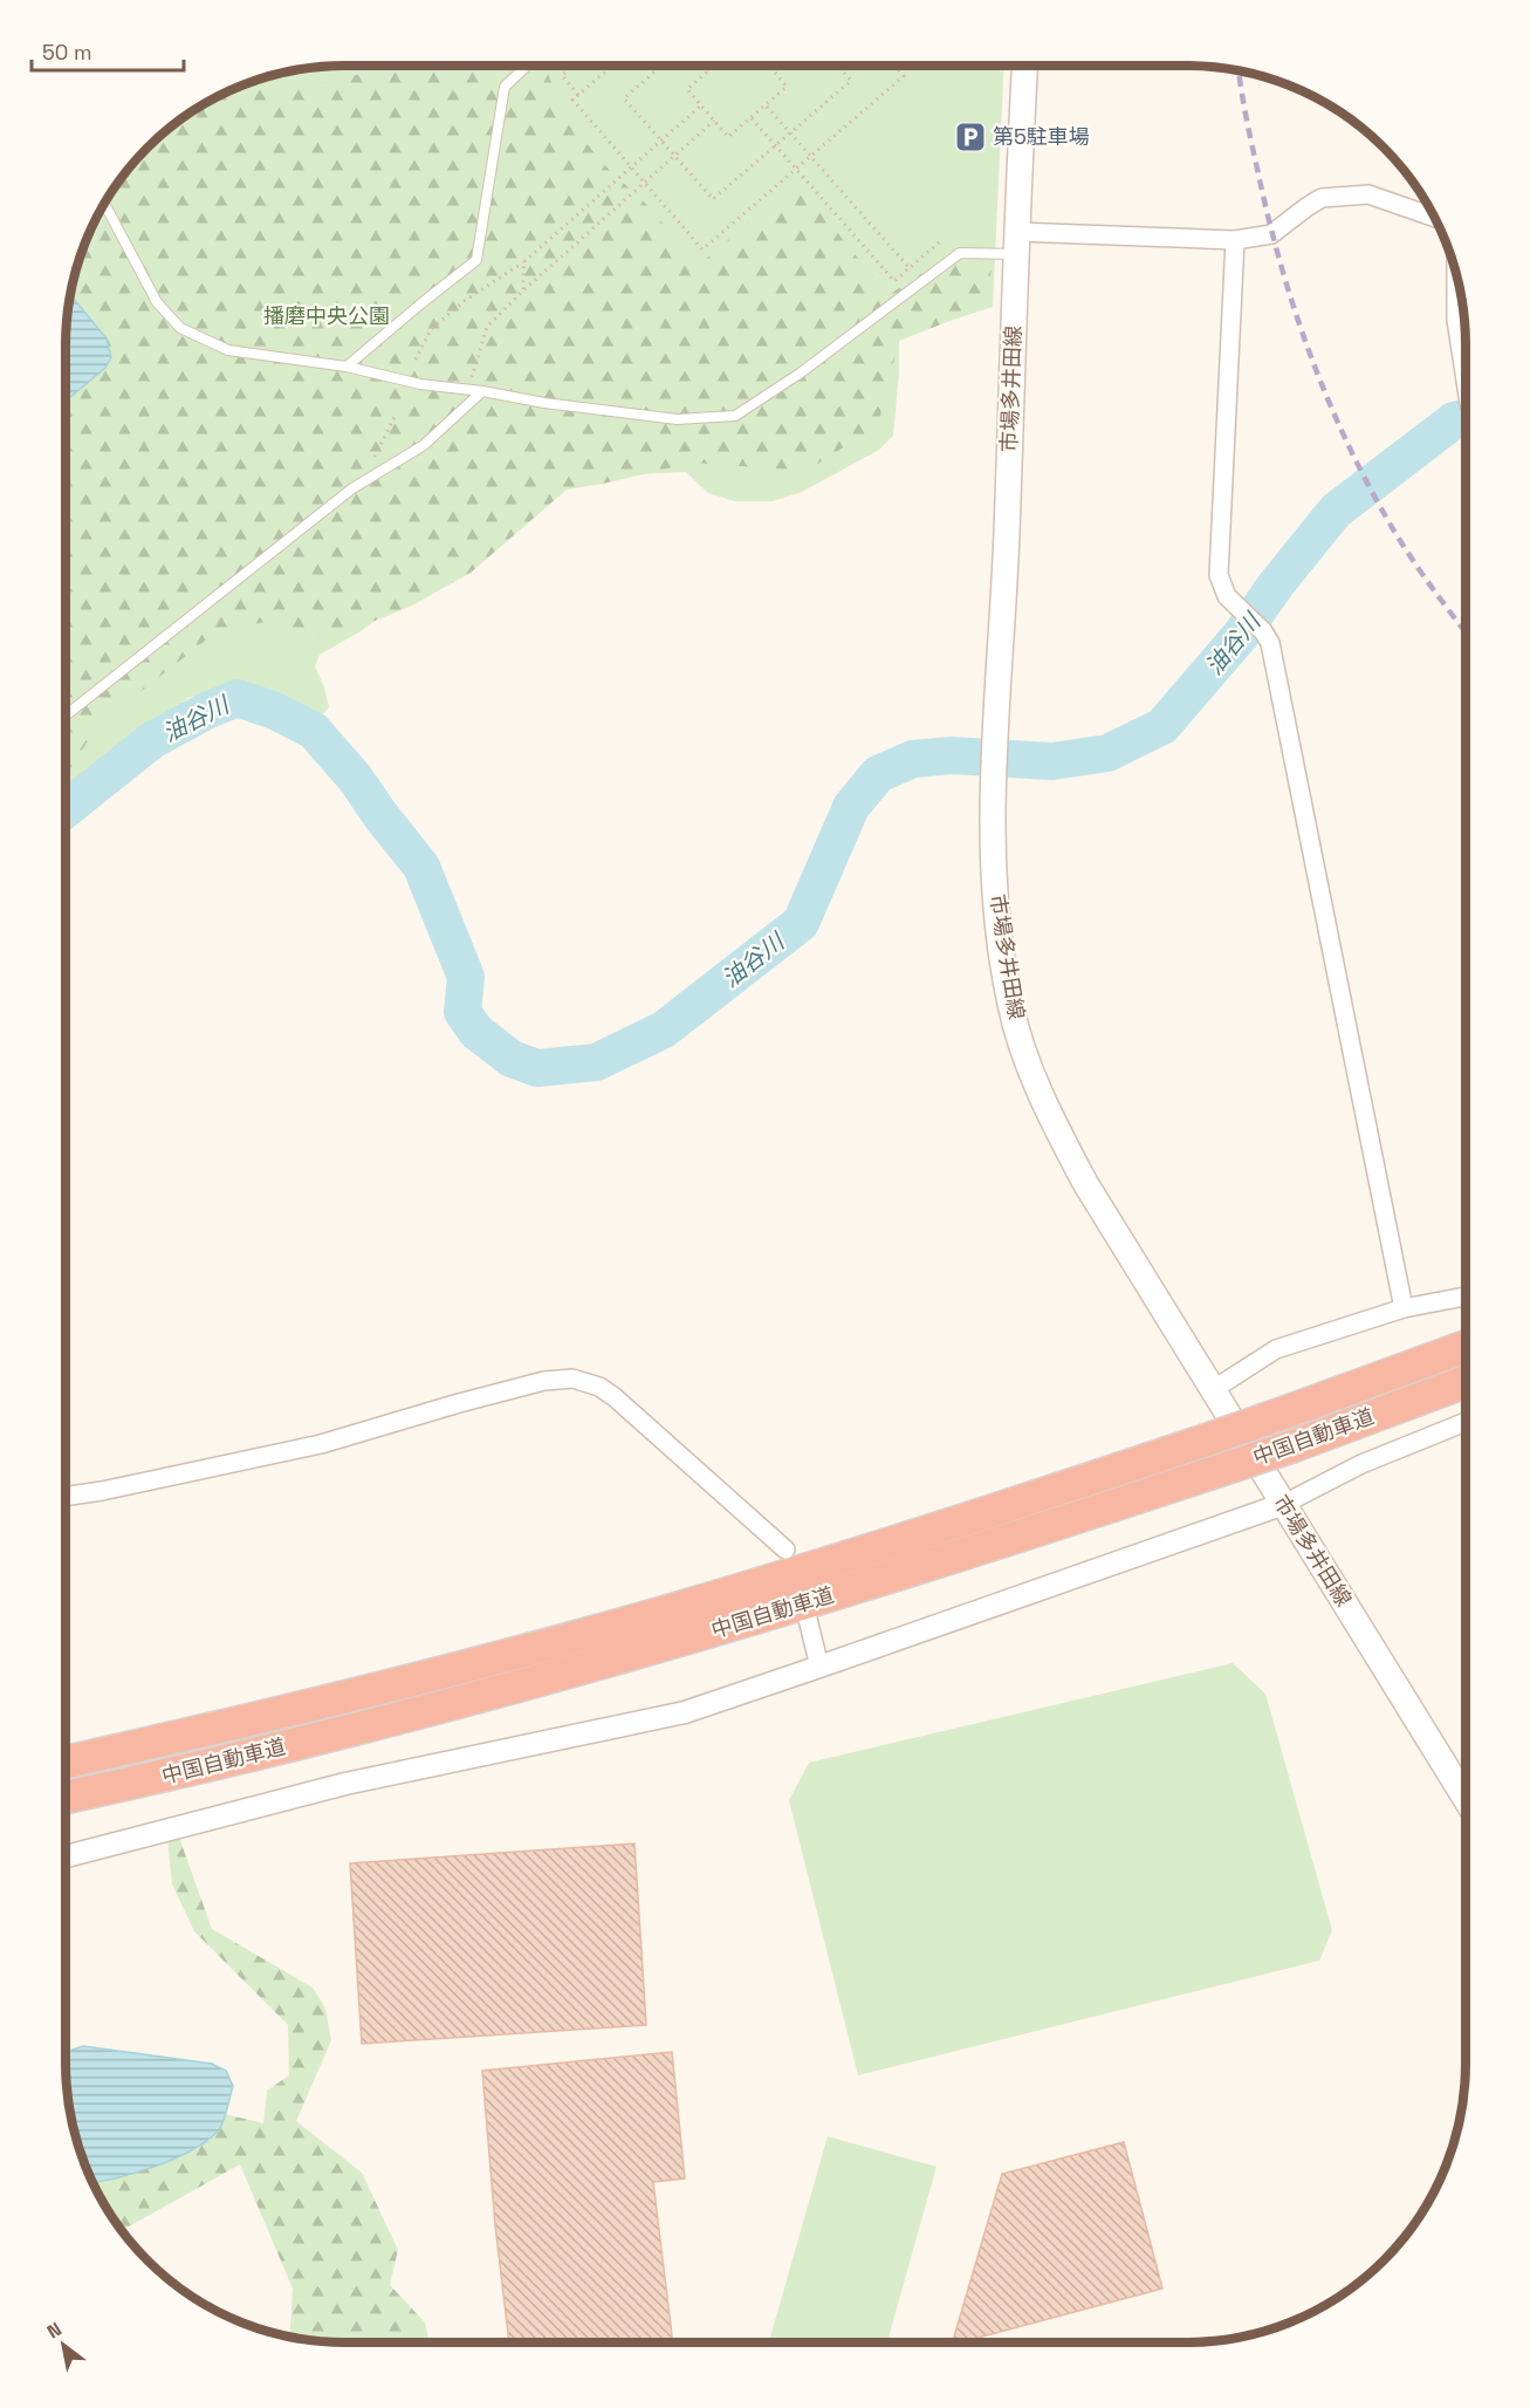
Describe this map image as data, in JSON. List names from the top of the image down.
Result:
{
  "streets": {
    "highway": ["中国自動車道"],
    "main road": ["市場多井田線"]
  },
  "water": ["油谷川"],
  "parks": ["播磨中央公園"],
  "places": {
    "parking": ["第5駐車場"]
  },
  "scale_bar": "50 m",
  "north": "top left"
}
